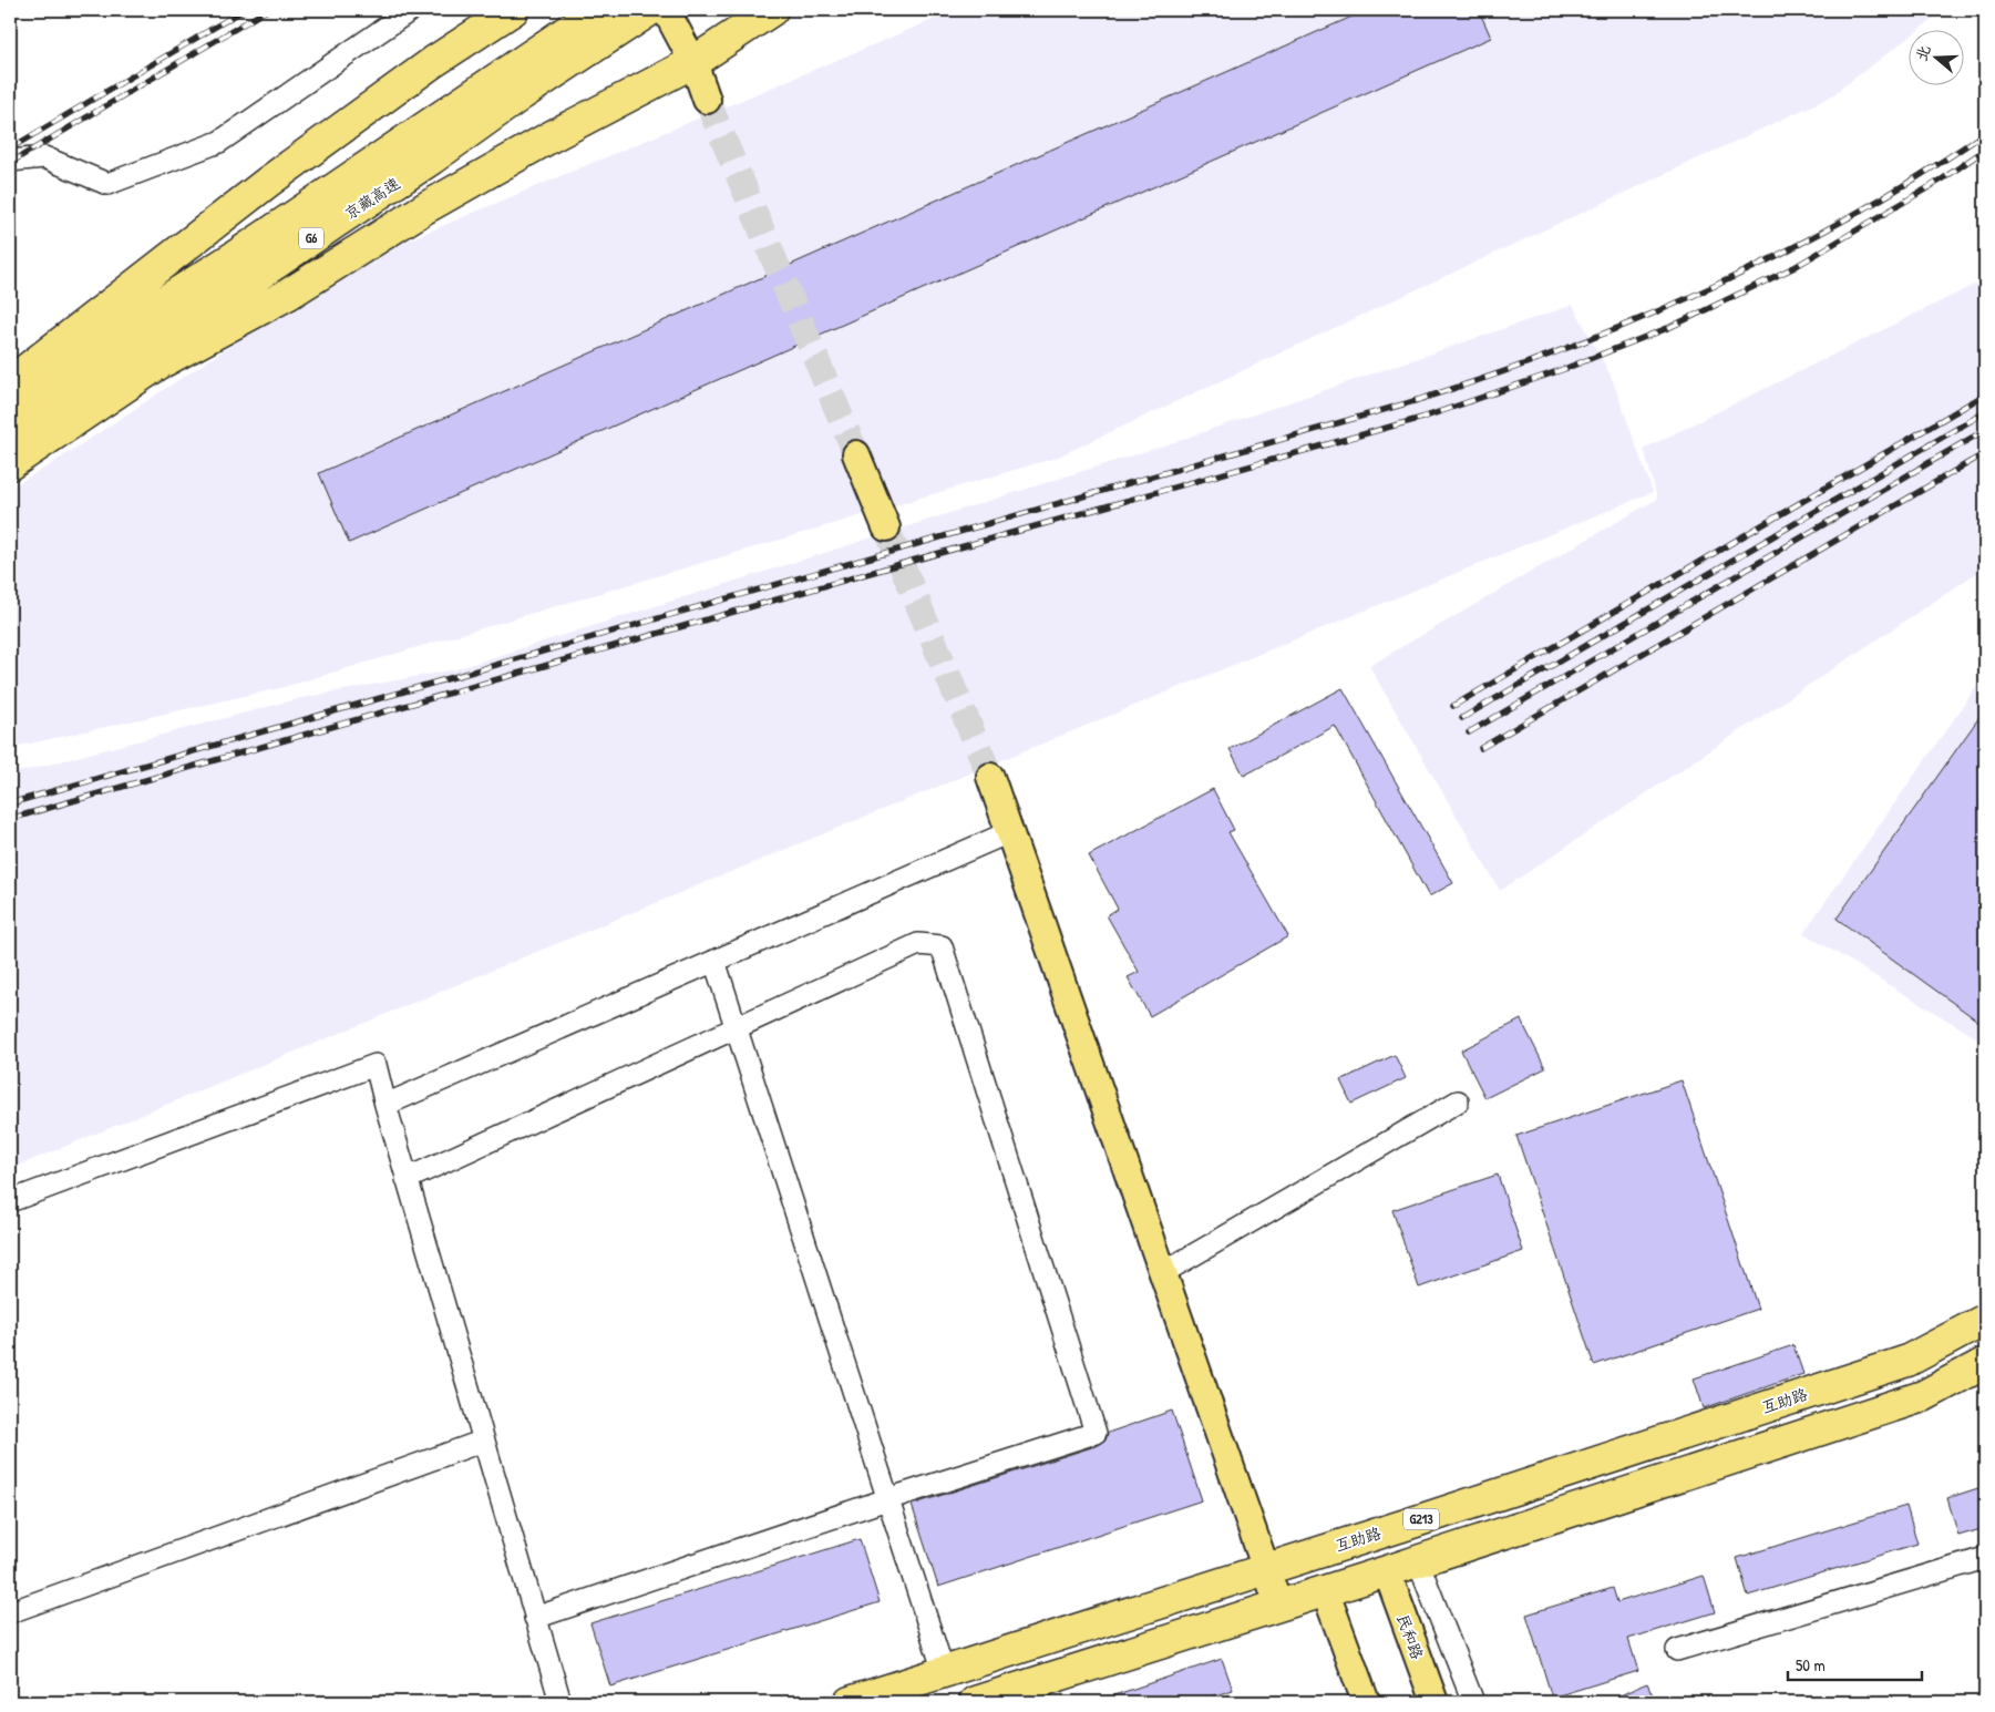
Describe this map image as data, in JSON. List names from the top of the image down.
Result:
{
  "streets": {
    "highway": [
      "京藏高速",
      "G6",
      "互助路",
      "G213"
    ],
    "main road": ["民和路"]
  },
  "scale_bar": "50 m",
  "north": "left"
}
